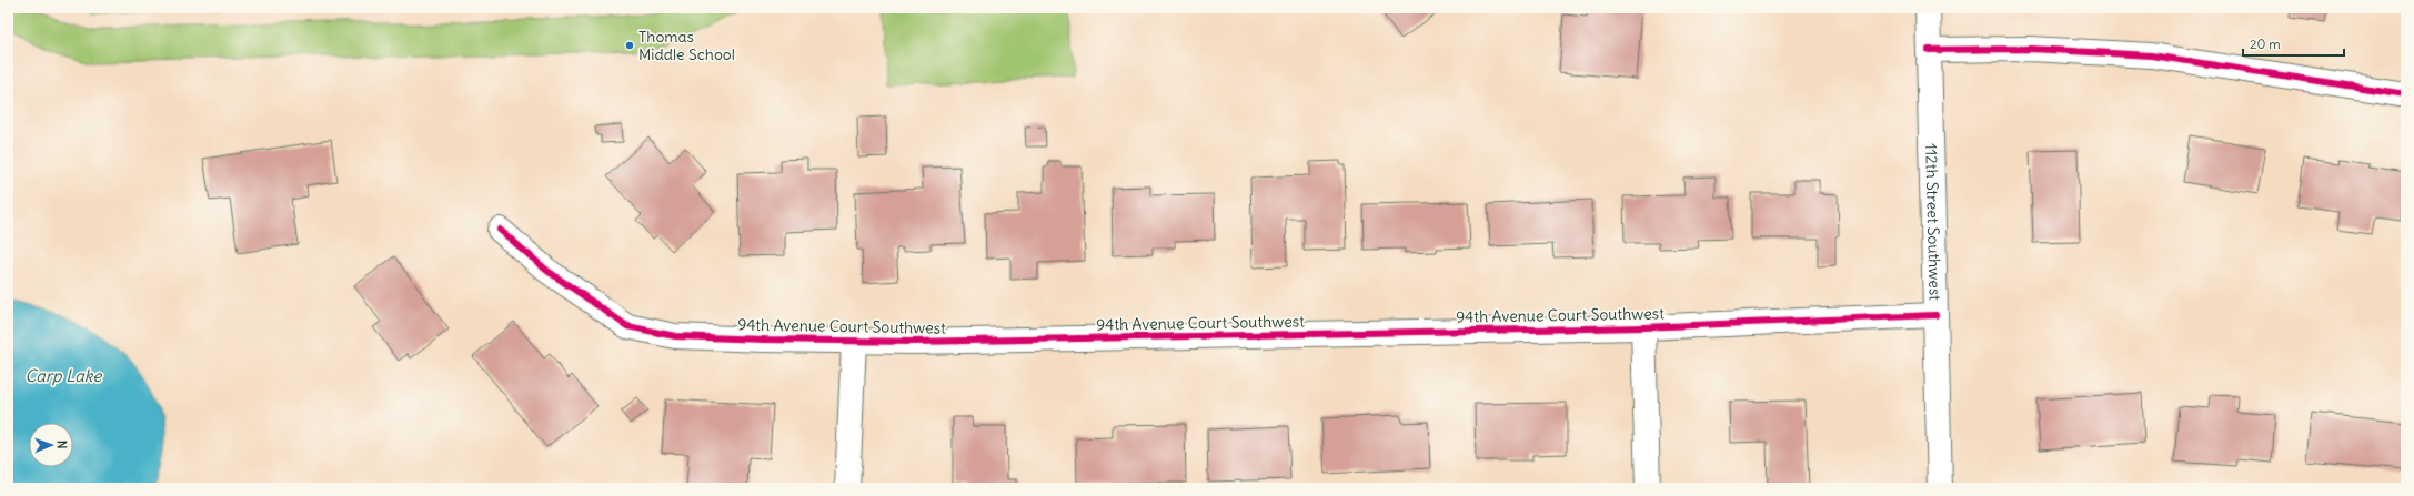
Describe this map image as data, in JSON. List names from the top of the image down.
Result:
{
  "streets": {
    "street": ["112th Street Southwest", "94th Avenue Court Southwest"]
  },
  "crossings": [
    ["112th Street Southwest", "94th Avenue Court Southwest"]
  ],
  "water": ["Carp Lake"],
  "places": ["Thomas Middle School"],
  "scale_bar": "20 m",
  "north": "right"
}
